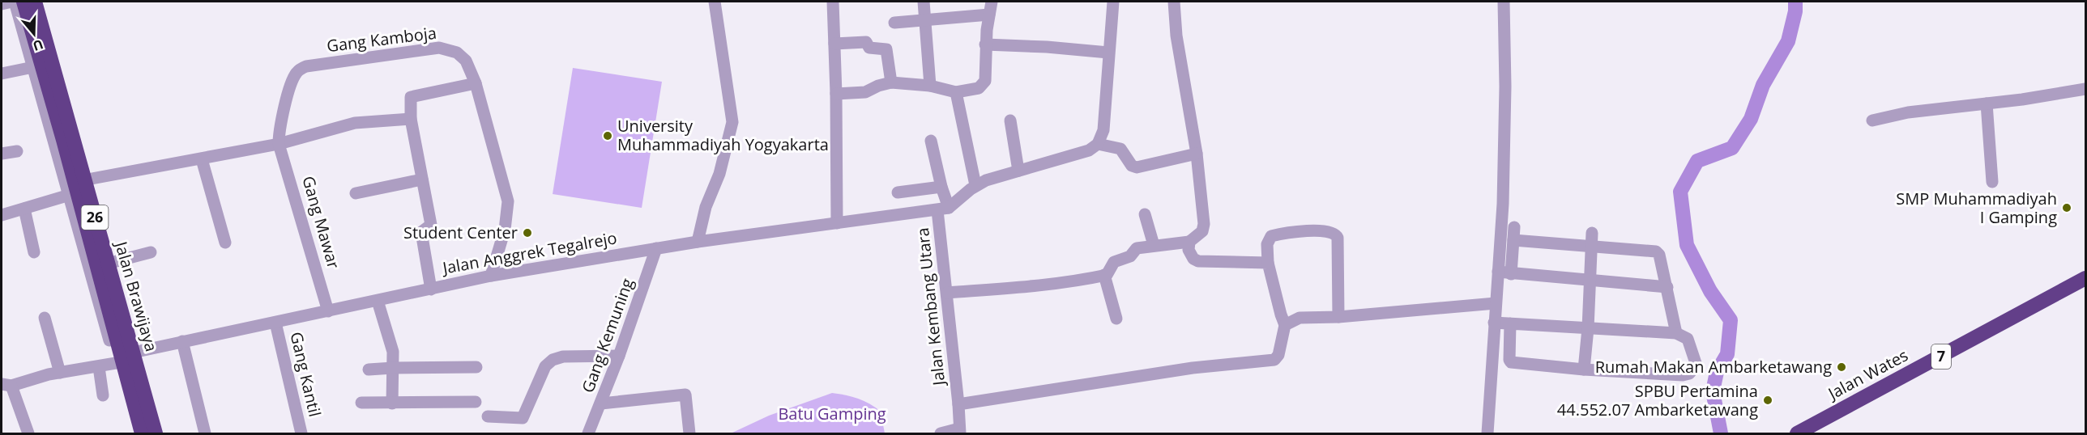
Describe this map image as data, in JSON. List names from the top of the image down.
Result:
{
  "streets": {
    "highway": [
      "26",
      "Jalan Brawijaya",
      "7",
      "Jalan Wates"
    ],
    "street": [
      "Gang Kamboja",
      "Gang Mawar",
      "Jalan Anggrek Tegalrejo",
      "Jalan Kembang Utara",
      "Gang Kemuning",
      "Gang Kantil"
    ]
  },
  "crossings": [
    ["Gang Kamboja", "Gang Mawar"],
    ["Gang Kamboja", "Jalan Anggrek Tegalrejo"],
    ["Gang Mawar", "Jalan Anggrek Tegalrejo"],
    ["Jalan Anggrek Tegalrejo", "Jalan Brawijaya"],
    ["Jalan Anggrek Tegalrejo", "Jalan Kembang Utara"],
    ["Jalan Anggrek Tegalrejo", "Gang Kemuning"],
    ["Jalan Anggrek Tegalrejo", "Gang Kantil"]
  ],
  "parks": ["Batu Gamping"],
  "places": [
    "University Muhammadiyah Yogyakarta",
    "SMP Muhammadiyah I Gamping",
    "Student Center",
    "Rumah Makan Ambarketawang",
    "SPBU Pertamina 44.552.07 Ambarketawang"
  ],
  "north": "bottom"
}
